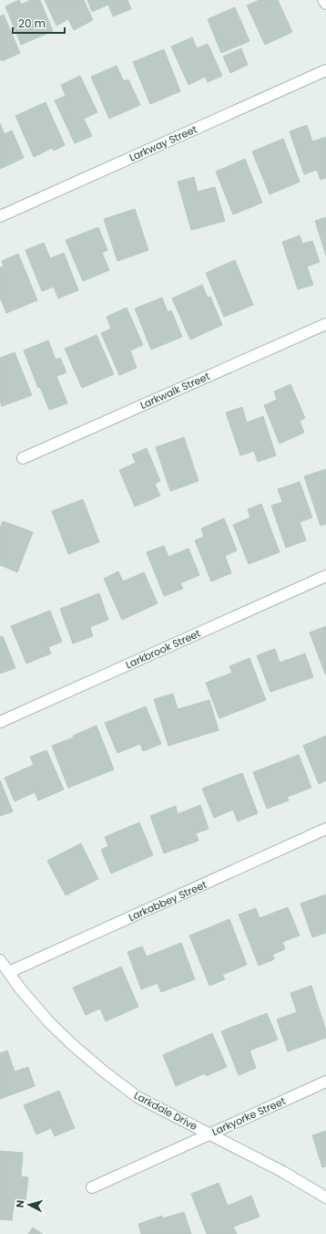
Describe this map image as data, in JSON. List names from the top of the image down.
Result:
{
  "streets": {
    "street": [
      "Larkway Street",
      "Larkwalk Street",
      "Larkbrook Street",
      "Larkabbey Street",
      "Larkdale Drive",
      "Larkyorke Street"
    ]
  },
  "crossings": [
    ["Larkabbey Street", "Larkdale Drive"],
    ["Larkdale Drive", "Larkyorke Street"]
  ],
  "scale_bar": "20 m",
  "north": "left"
}
